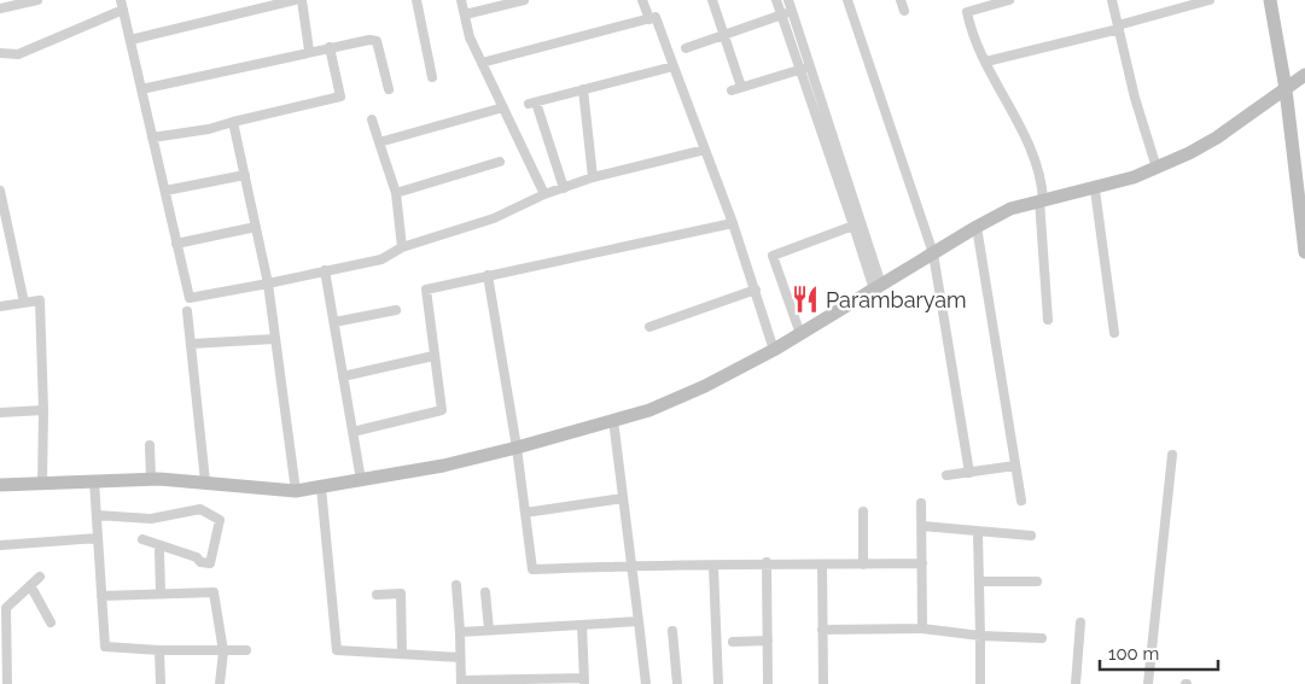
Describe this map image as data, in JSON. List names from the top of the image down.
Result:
{
  "places": {
    "restaurant": ["Parambaryam"]
  },
  "scale_bar": "100 m"
}
